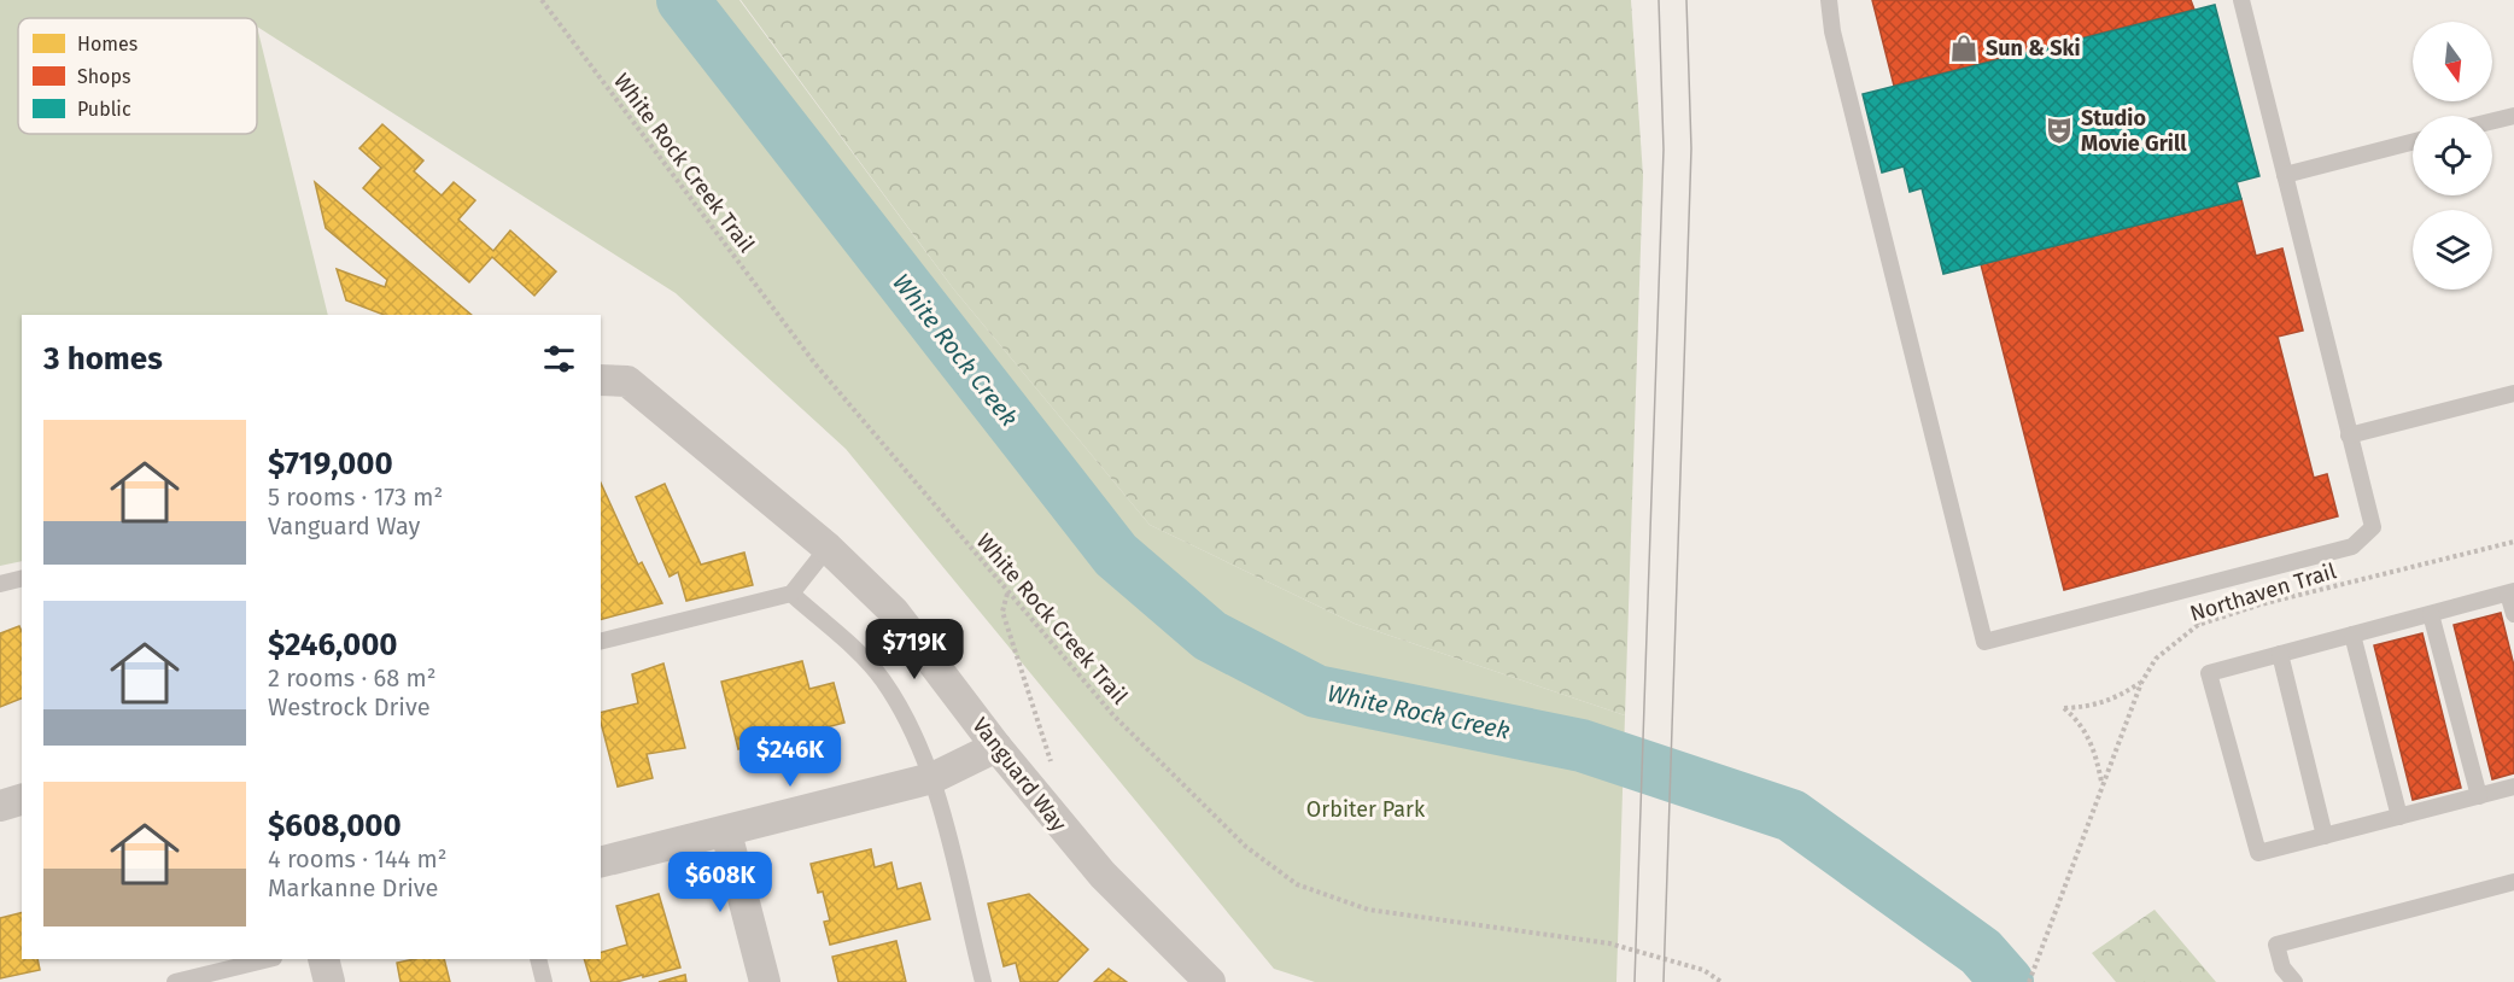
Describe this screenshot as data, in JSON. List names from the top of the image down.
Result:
{
  "streets": {
    "street": ["Vanguard Way"],
    "path": ["White Rock Creek Trail", "Northaven Trail"]
  },
  "water": ["White Rock Creek"],
  "parks": ["Orbiter Park"],
  "places": {
    "shop": ["Sun & Ski"],
    "theatre": ["Studio Movie Grill"]
  },
  "legend": ["Homes", "Shops", "Public"],
  "north": "bottom",
  "page": {
    "heading": "3 homes",
    "list": [
      {
        "name": "$719,000",
        "note": "5 rooms · 173 m² · Vanguard Way"
      },
      {
        "name": "$246,000",
        "note": "2 rooms · 68 m² · Westrock Drive"
      },
      {
        "name": "$608,000",
        "note": "4 rooms · 144 m² · Markanne Drive"
      }
    ],
    "price": ["$719K", "$246K", "$608K"]
  }
}
